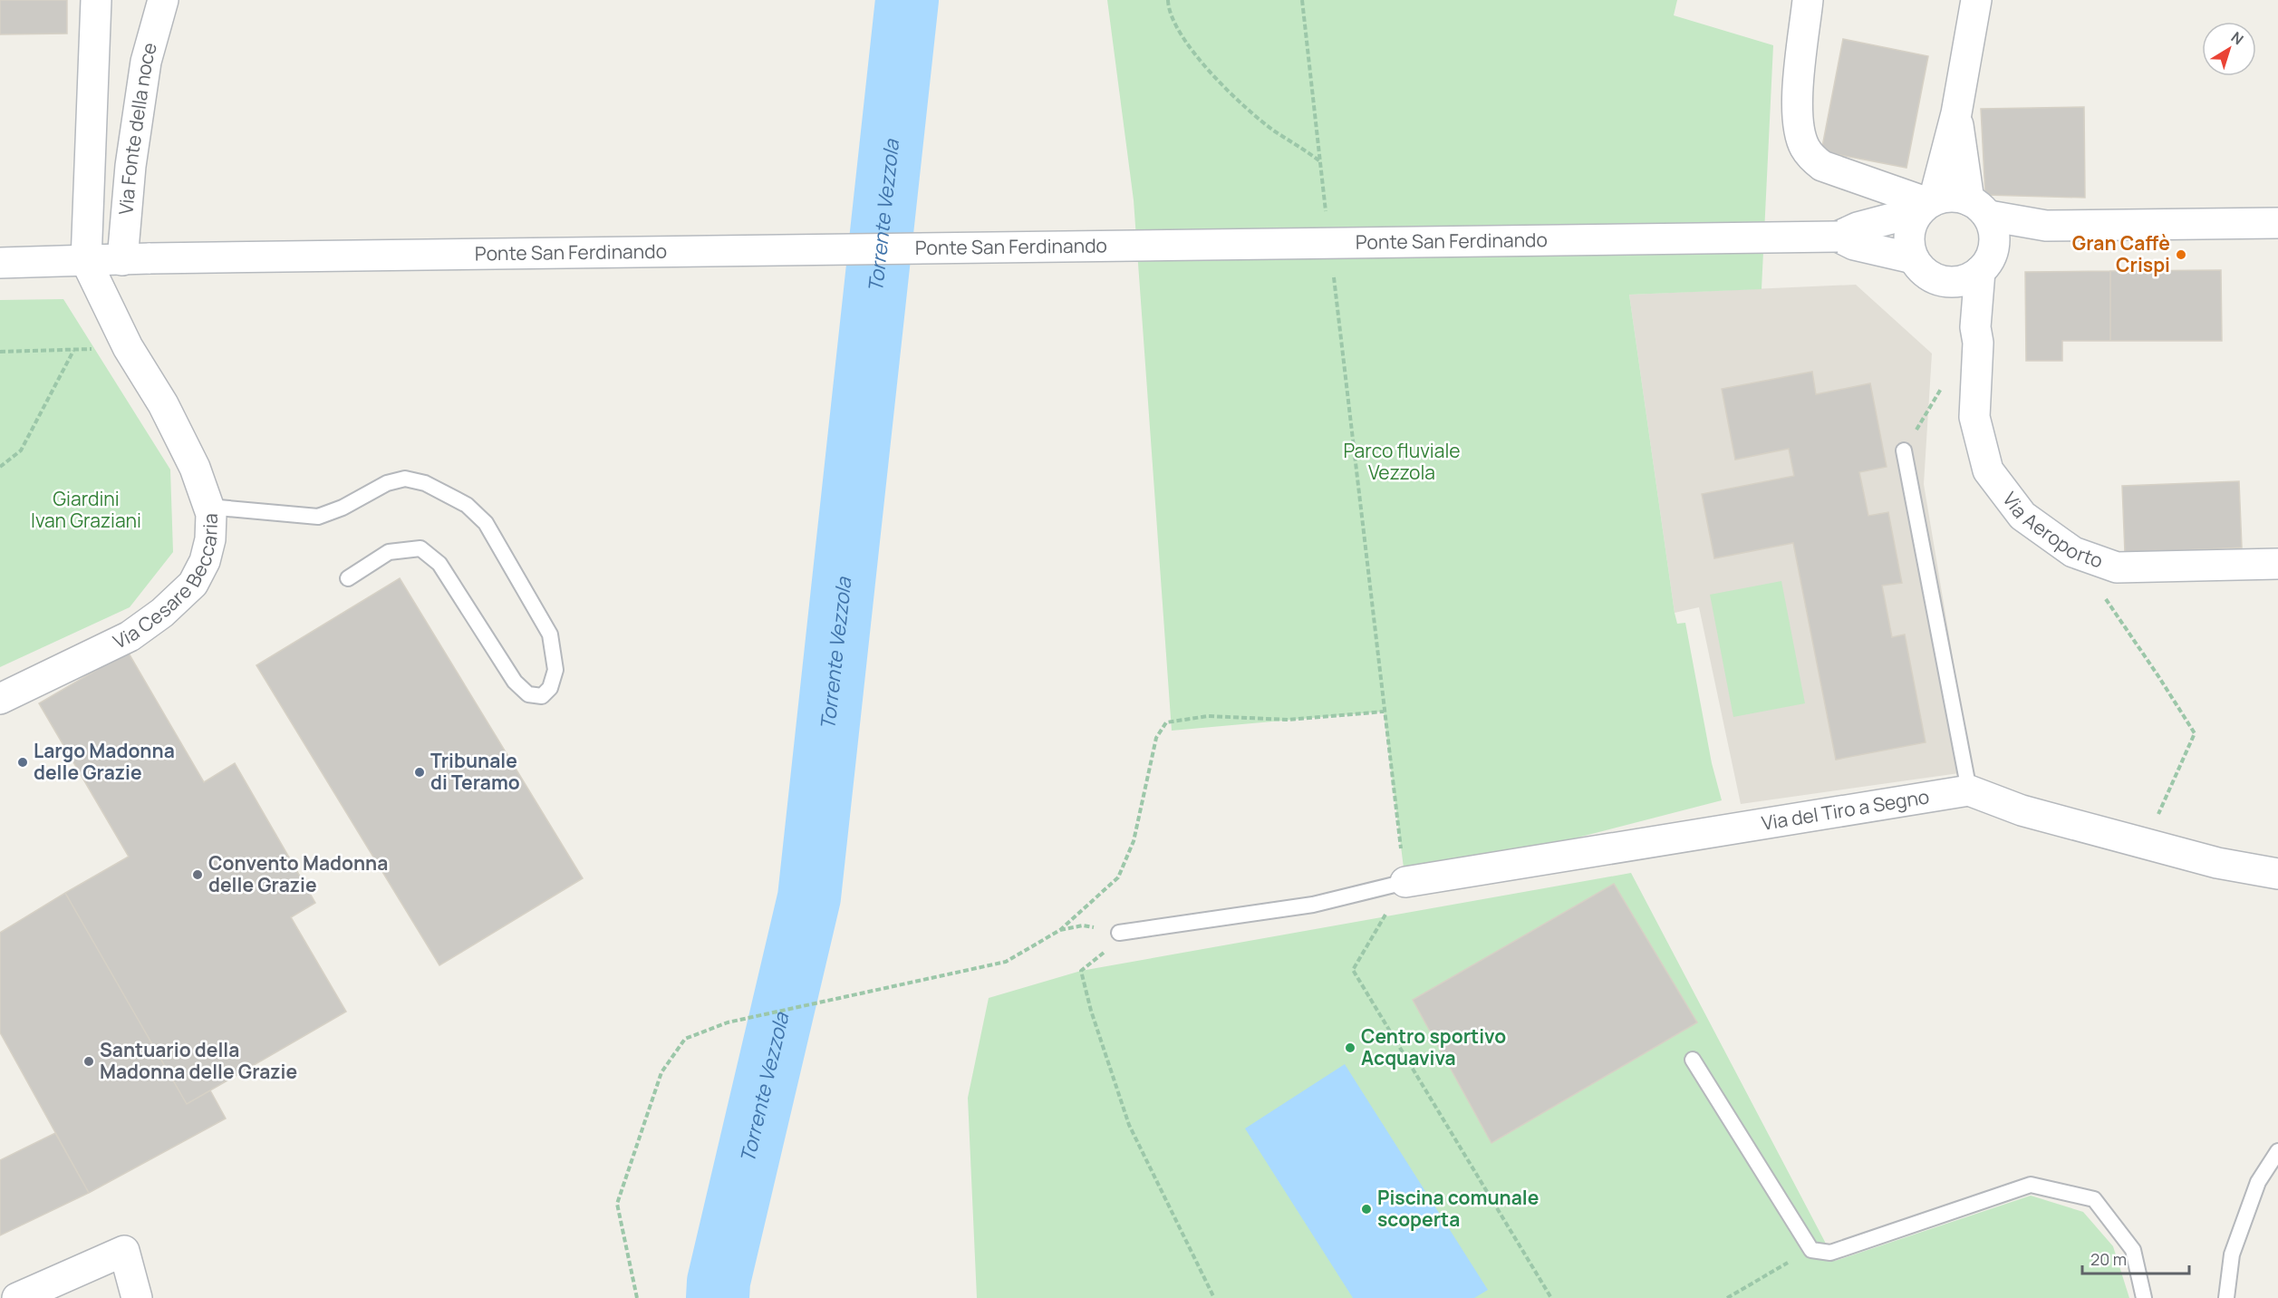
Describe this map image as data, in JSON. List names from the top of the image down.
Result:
{
  "streets": {
    "street": [
      "Via Fonte della noce",
      "Ponte San Ferdinando",
      "Via Aeroporto",
      "Via Cesare Beccaria",
      "Via del Tiro a Segno"
    ]
  },
  "crossings": [
    ["Via Fonte della noce", "Ponte San Ferdinando"],
    ["Ponte San Ferdinando", "Via Aeroporto"],
    ["Ponte San Ferdinando", "Via Cesare Beccaria"]
  ],
  "water": ["Torrente Vezzola"],
  "parks": ["Parco fluviale Vezzola", "Giardini Ivan Graziani"],
  "places": [
    "Gran Caffè Crispi",
    "Largo Madonna delle Grazie",
    "Tribunale di Teramo",
    "Convento Madonna delle Grazie",
    "Centro sportivo Acquaviva",
    "Santuario della Madonna delle Grazie",
    "Piscina comunale scoperta"
  ],
  "scale_bar": "20 m",
  "north": "top right"
}
